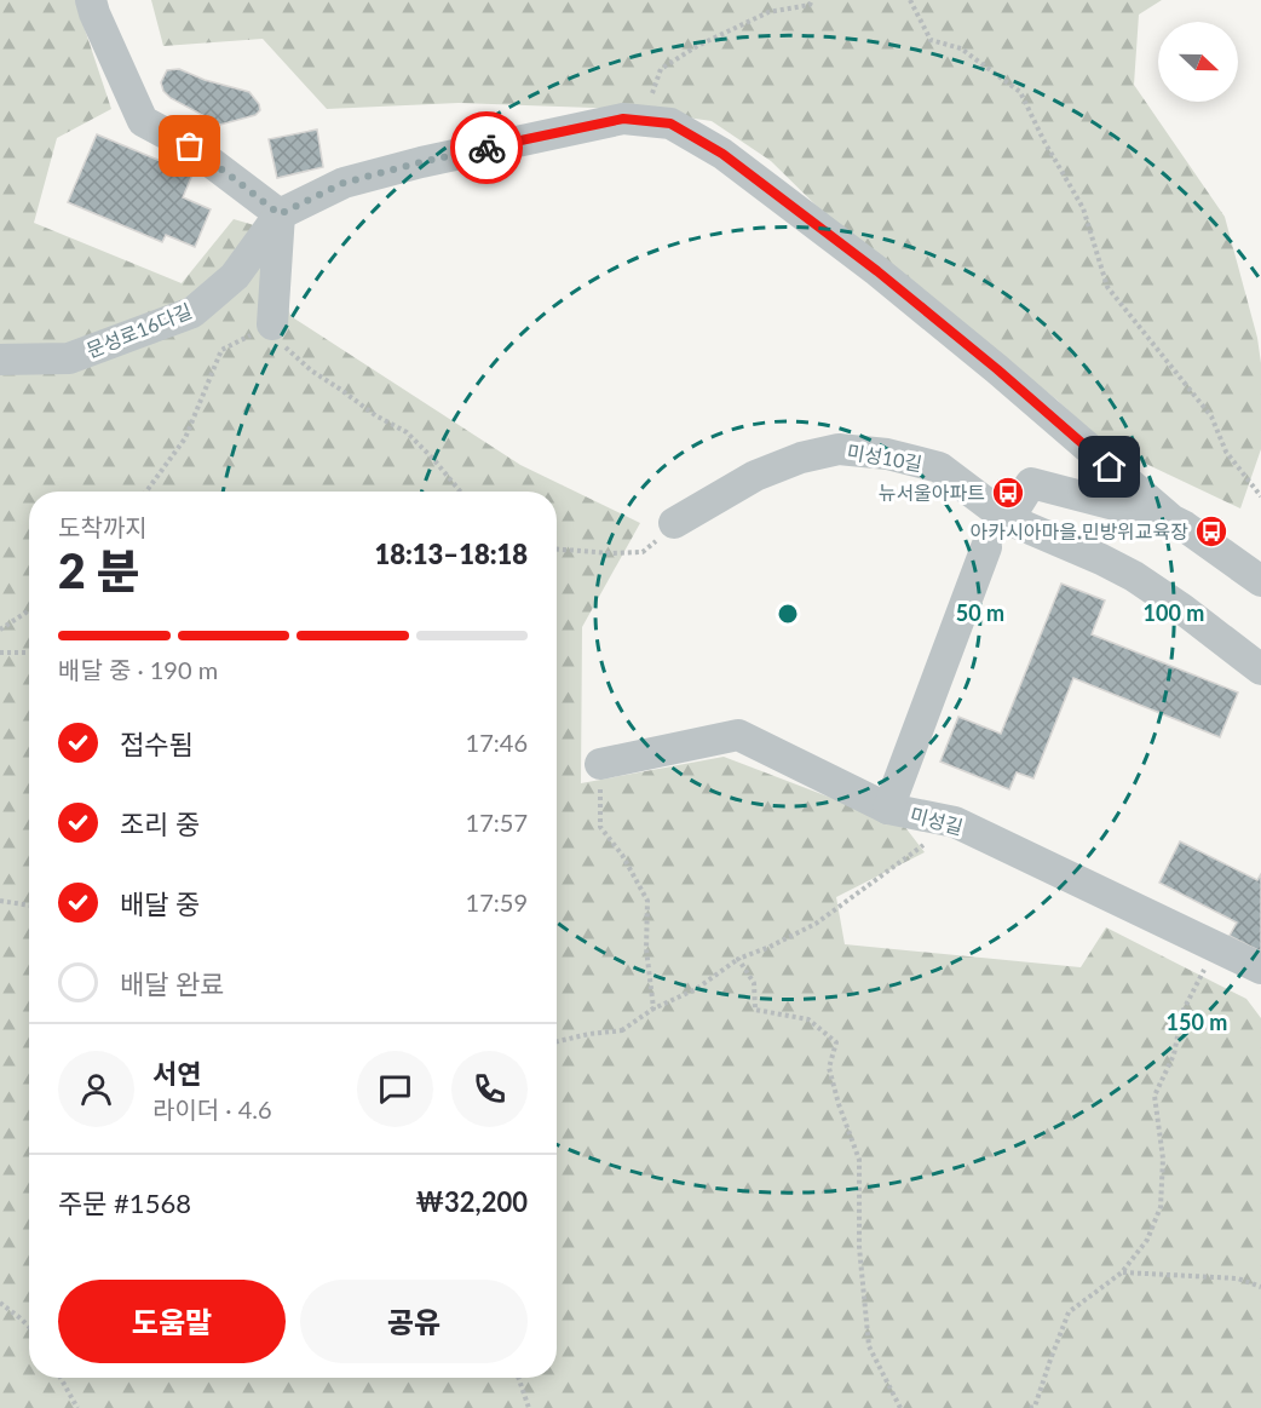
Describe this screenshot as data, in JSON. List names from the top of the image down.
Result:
{
  "streets": {
    "street": ["문성로16다길", "미성10길", "미성길"]
  },
  "places": {
    "bus stop": ["뉴서울아파트", "아카시아마을.민방위교육장"]
  },
  "north": "right",
  "page": {
    "heading": ["2 분", "도착까지", "18:13–18:18"],
    "panel": [
      "서연",
      "라이더 · 4.6",
      "주문 #1568",
      "₩32,200"
    ],
    "bar": "배달 중 · 190 m",
    "list": [
      ["접수됨", "17:46"],
      ["조리 중", "17:57"],
      ["배달 중", "17:59"],
      "배달 완료"
    ],
    "buttons": ["도움말", "공유"]
  },
  "rings": ["50 m", "100 m", "150 m"]
}
